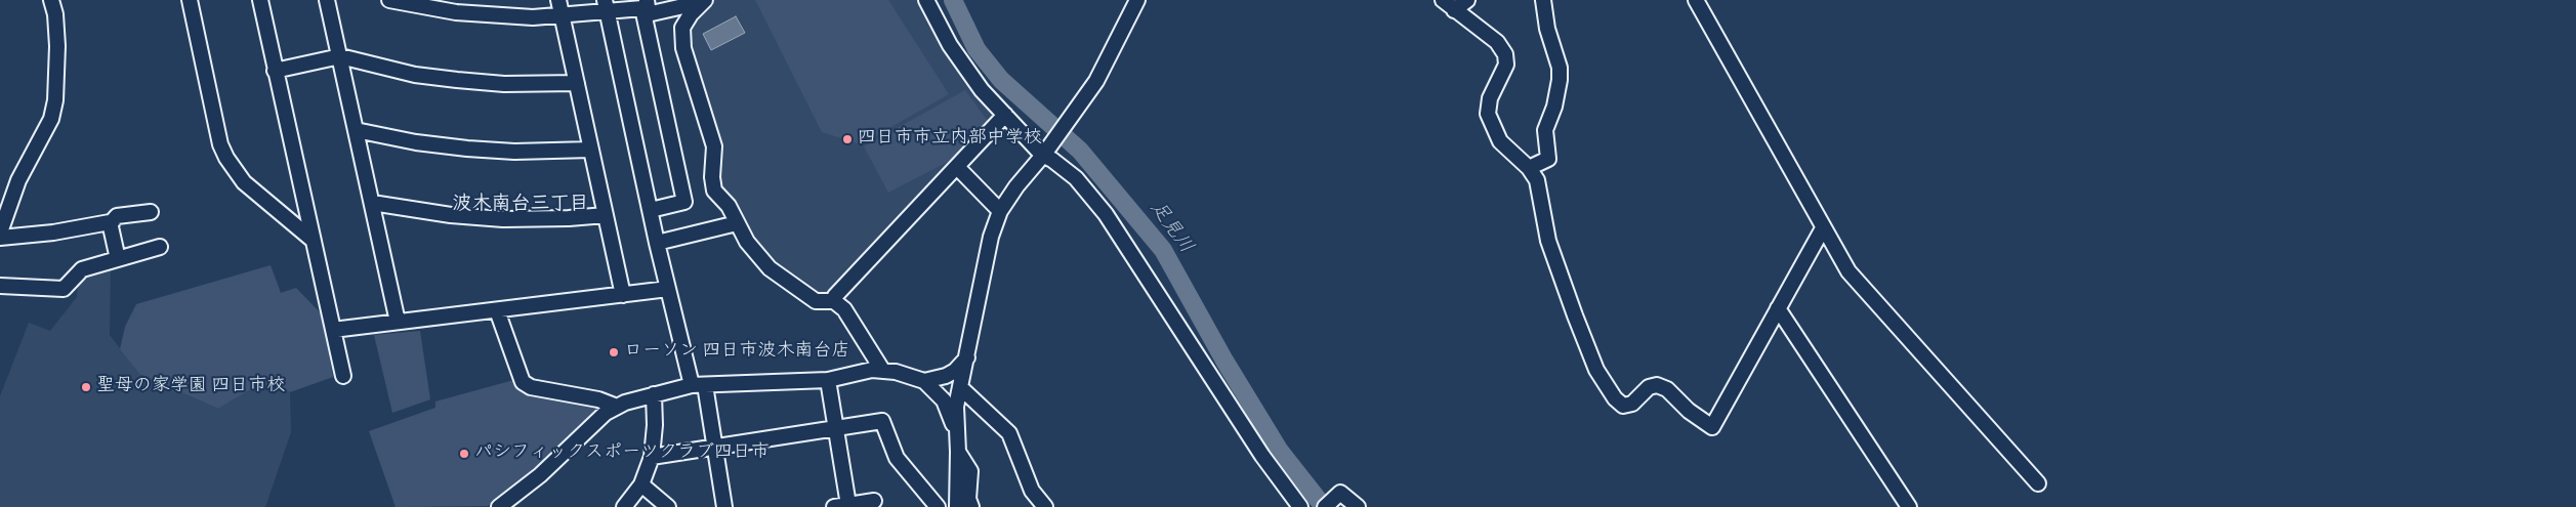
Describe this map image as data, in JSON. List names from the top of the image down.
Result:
{
  "districts": ["波木南台三丁目"],
  "water": ["足見川"],
  "places": [
    "四日市市立内部中学校",
    "ローソン 四日市波木南台店",
    "聖母の家学園 四日市校",
    "パシフィックスポーツクラブ四日市"
  ]
}
